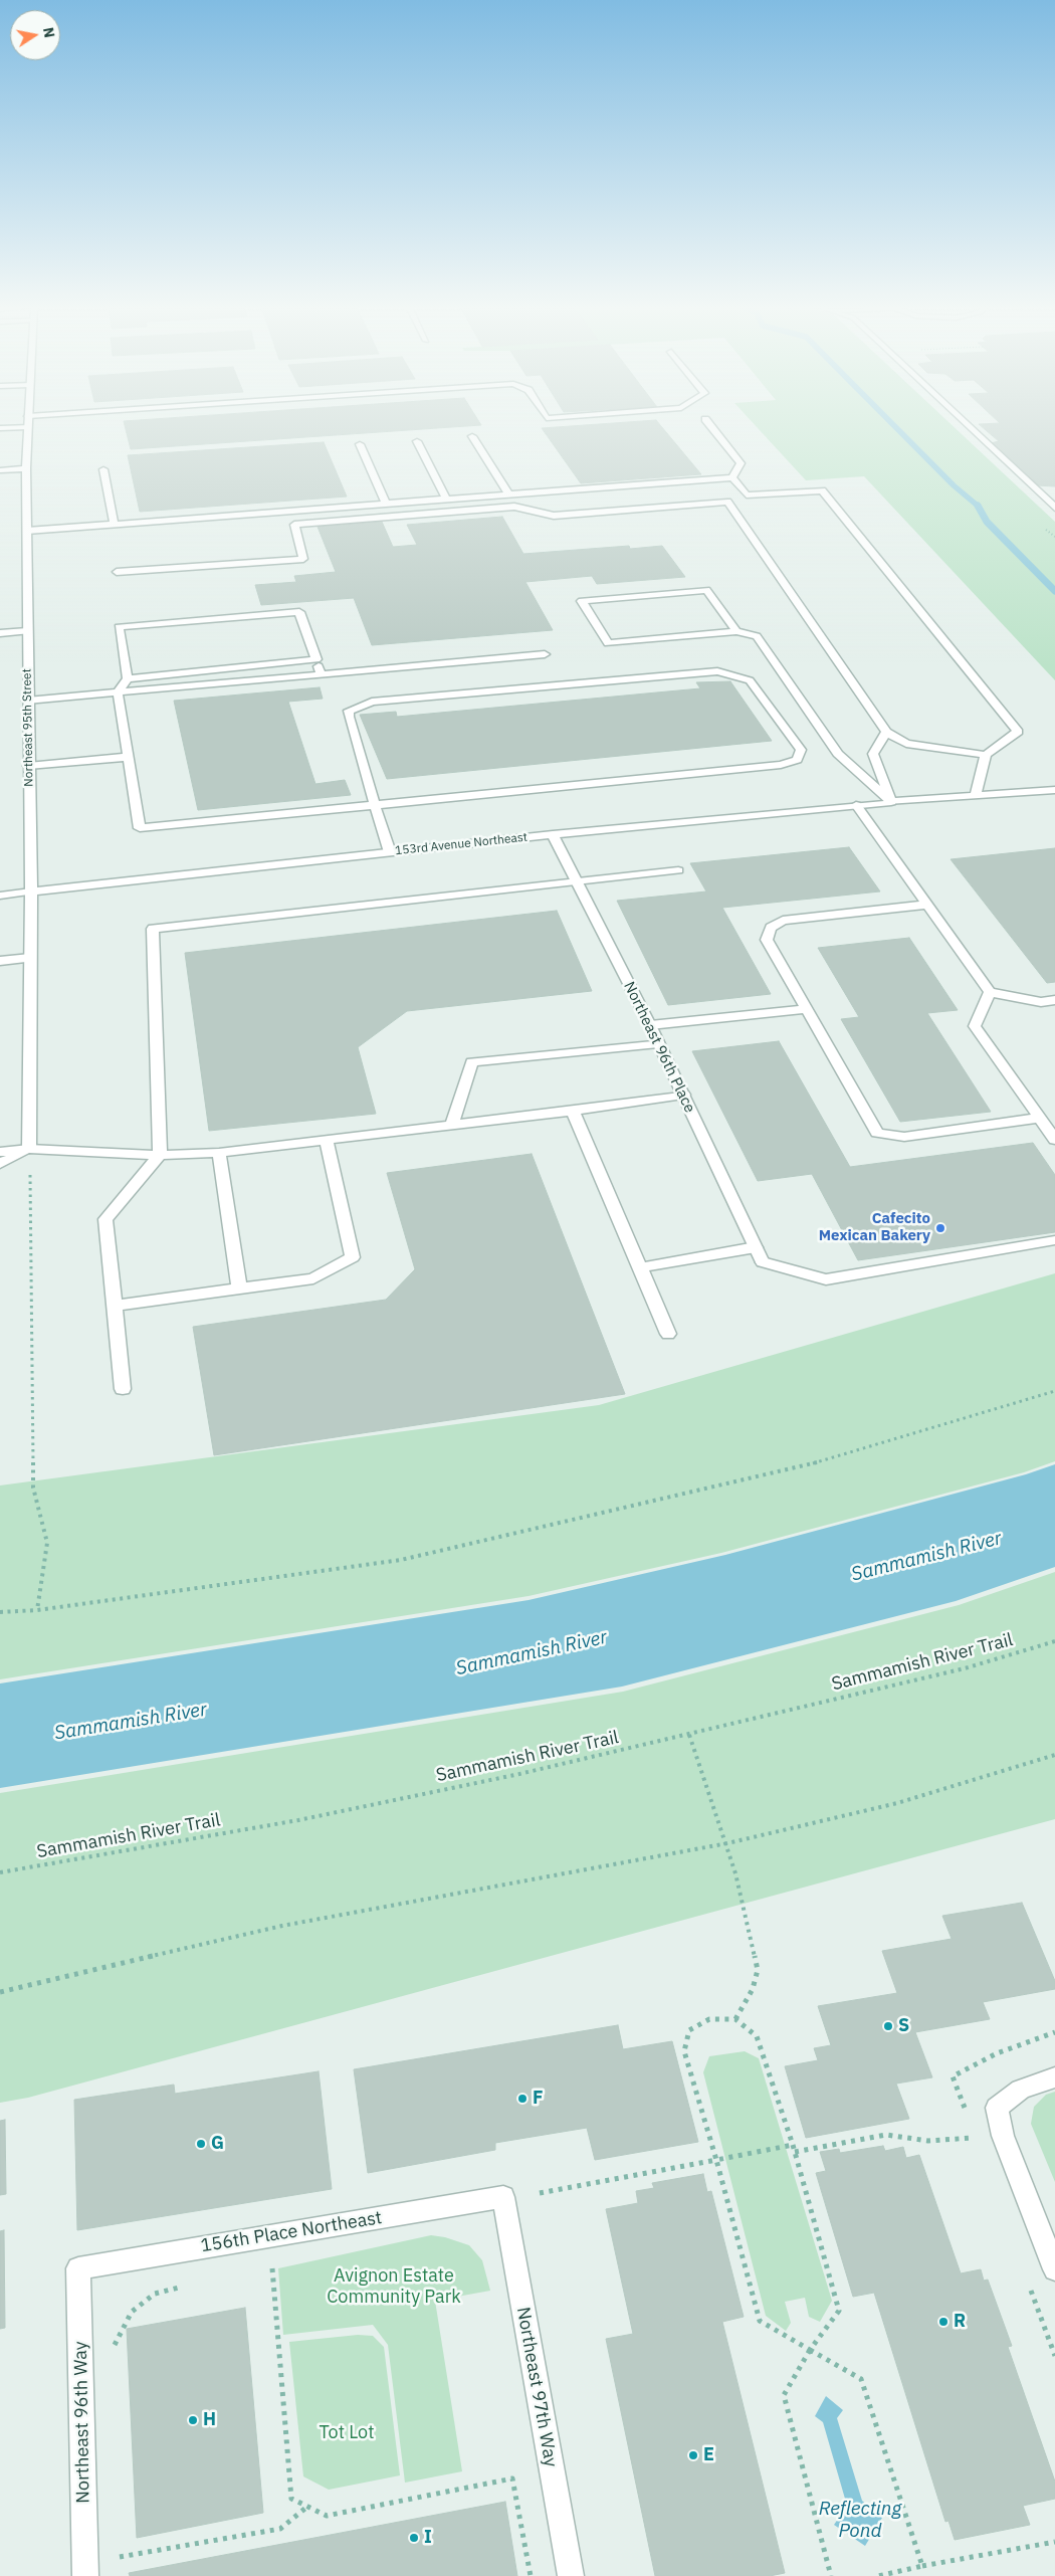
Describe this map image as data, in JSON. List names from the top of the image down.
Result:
{
  "streets": {
    "street": [
      "Northeast 95th Street",
      "153rd Avenue Northeast",
      "Northeast 96th Place",
      "156th Place Northeast",
      "Northeast 97th Way",
      "Northeast 96th Way"
    ],
    "path": ["Sammamish River Trail"]
  },
  "crossings": [
    ["Northeast 95th Street", "153rd Avenue Northeast"],
    ["153rd Avenue Northeast", "Northeast 96th Place"],
    ["156th Place Northeast", "Northeast 97th Way"],
    ["156th Place Northeast", "Northeast 96th Way"]
  ],
  "water": ["Sammamish River", "Reflecting Pond"],
  "parks": ["Avignon Estate Community Park", "Tot Lot"],
  "places": [
    "Cafecito Mexican Bakery",
    "S",
    "F",
    "G",
    "R",
    "H",
    "E",
    "I"
  ],
  "north": "right"
}
